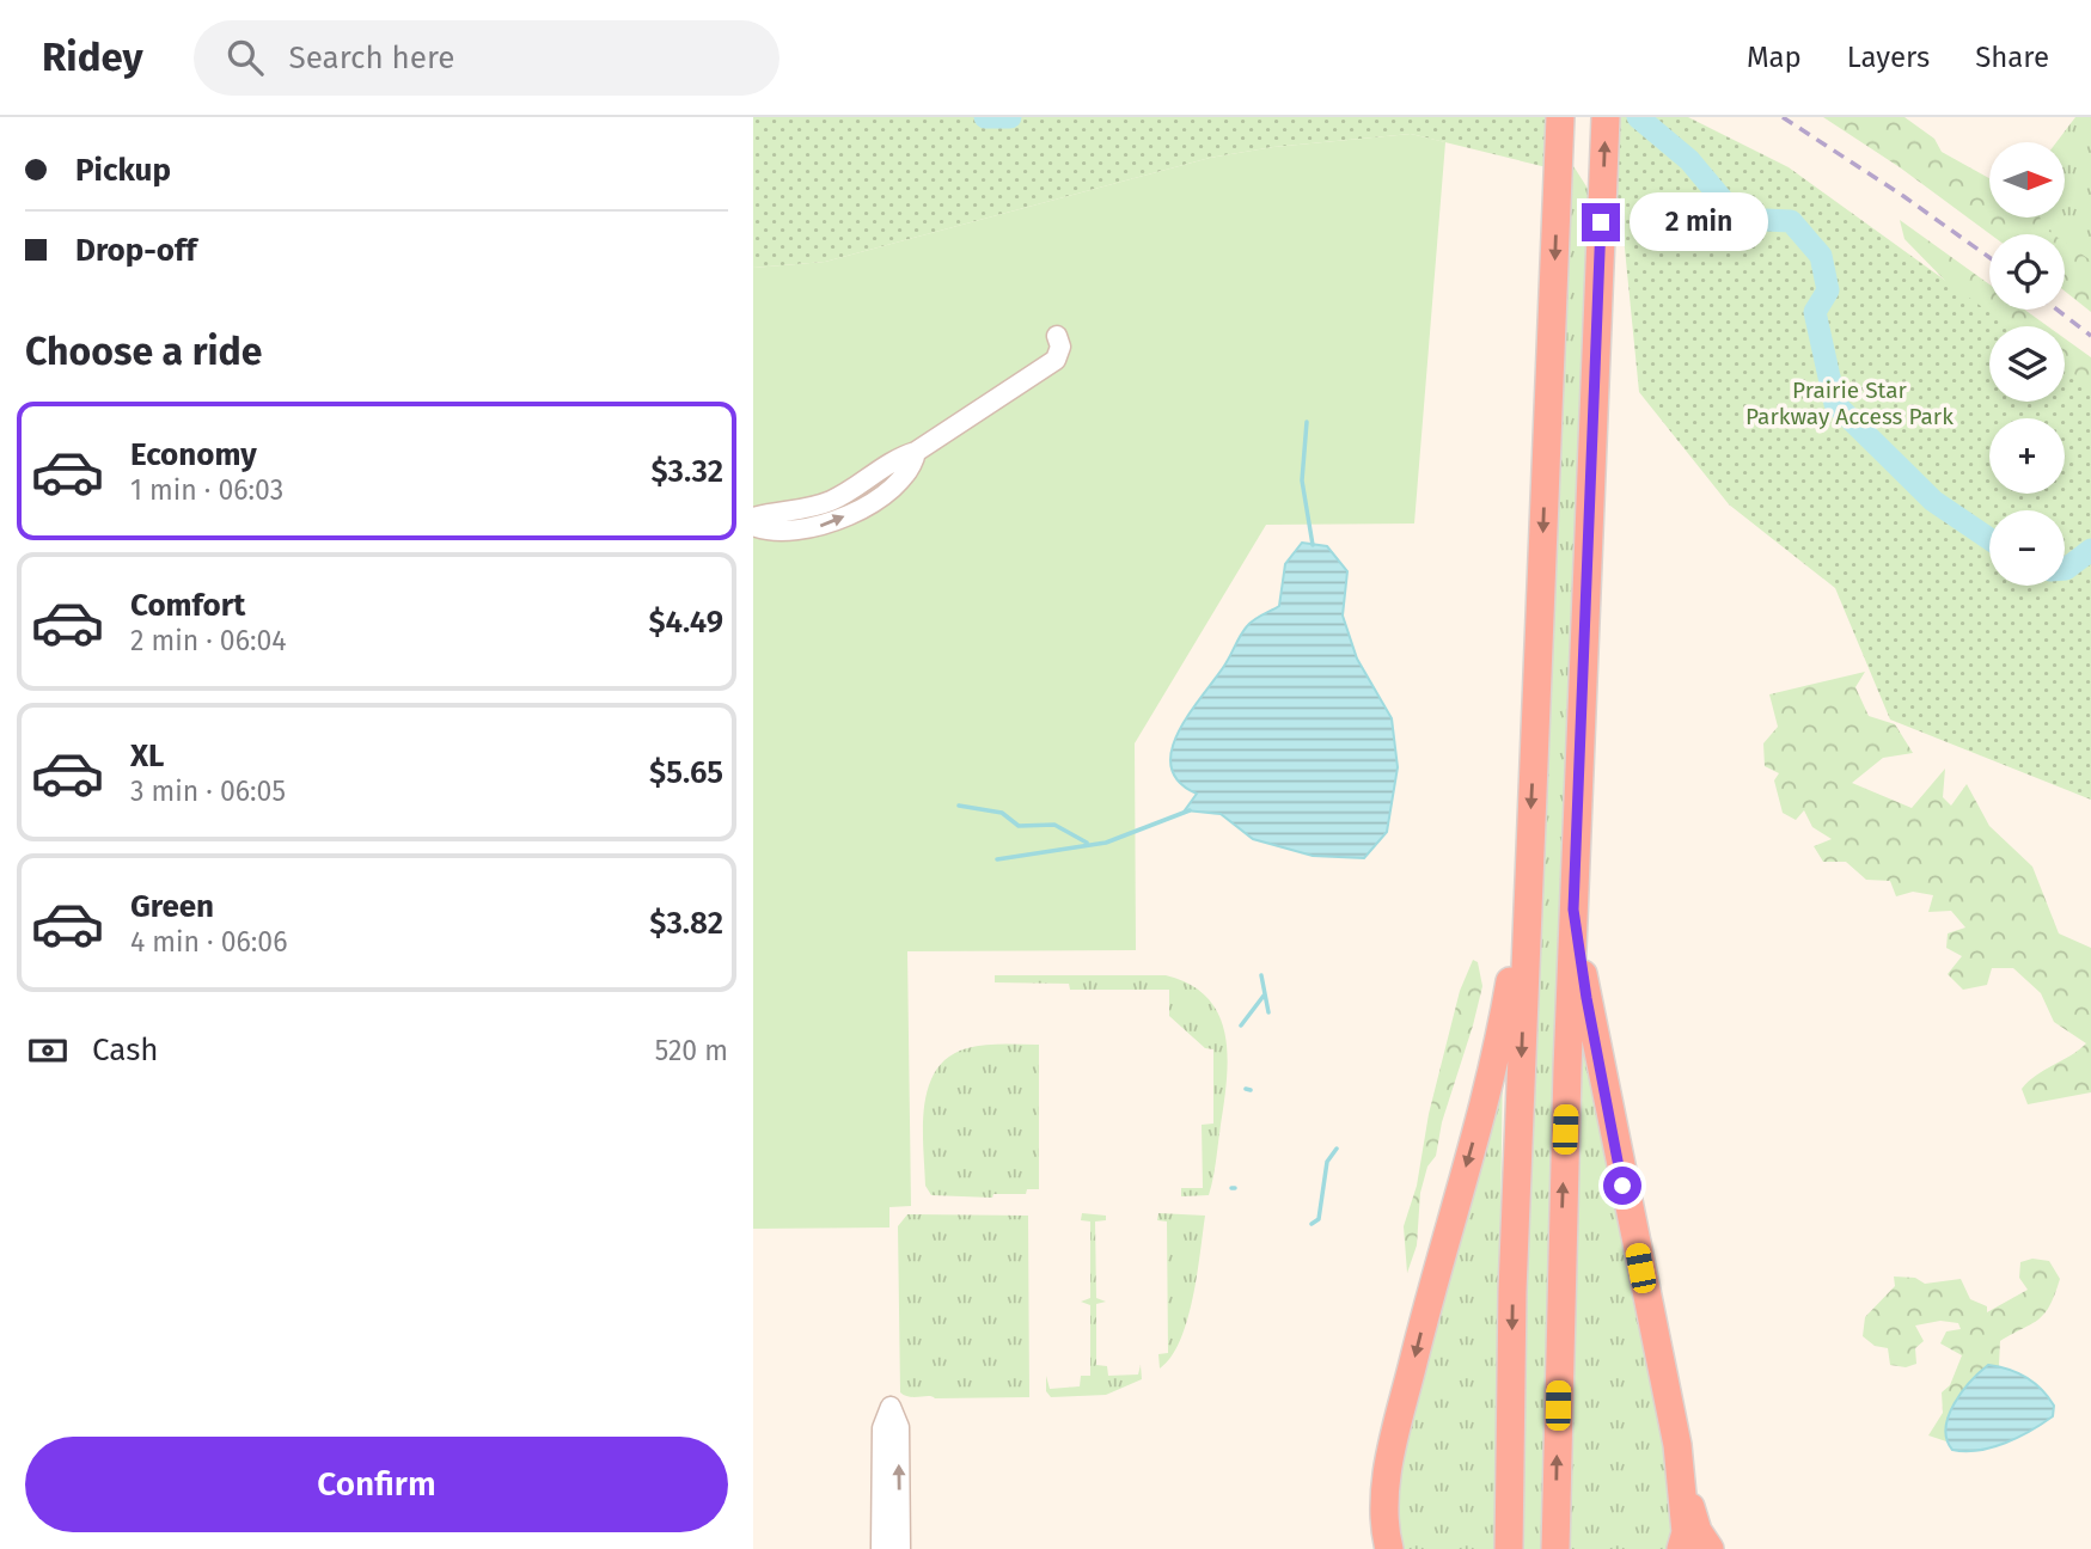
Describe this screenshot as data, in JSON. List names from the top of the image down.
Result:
{
  "parks": ["Prairie Star Parkway Access Park"],
  "north": "right",
  "page": {
    "header": "Ridey",
    "search": "Search here",
    "nav": ["Map", "Layers", "Share"],
    "banner": ["Pickup", "Drop-off"],
    "map_buttons": ["+", "−"],
    "bubble": "2 min",
    "heading": "Choose a ride",
    "list": [
      {
        "name": "Economy",
        "note": "1 min · 06:03",
        "value": "$3.32"
      },
      {
        "name": "Comfort",
        "note": "2 min · 06:04",
        "value": "$4.49"
      },
      {
        "name": "XL",
        "note": "3 min · 06:05",
        "value": "$5.65"
      },
      {
        "name": "Green",
        "note": "4 min · 06:06",
        "value": "$3.82"
      }
    ],
    "pay": ["Cash", "520 m"],
    "buttons": "Confirm"
  }
}
